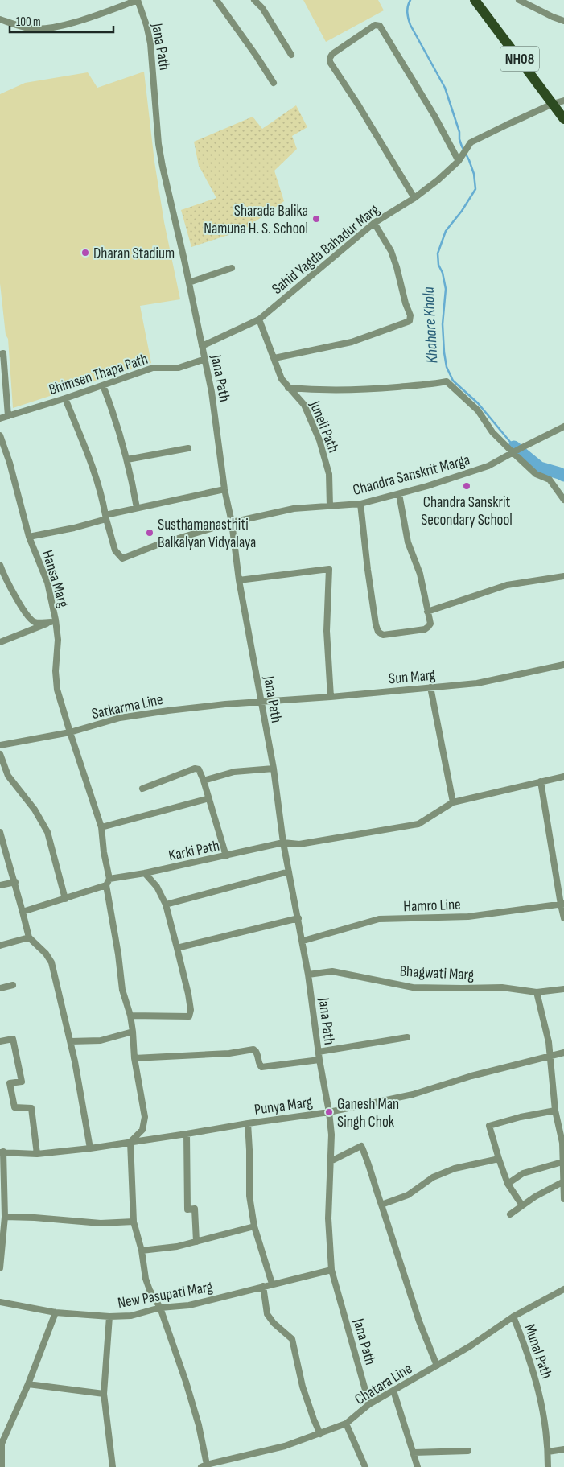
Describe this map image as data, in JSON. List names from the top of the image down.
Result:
{
  "streets": {
    "main road": ["NH08"],
    "street": [
      "Jana Path",
      "Sahid Yagda Bahadur Marg",
      "Bhimsen Thapa Path",
      "Juneli Path",
      "Chandra Sanskrit Marga",
      "Hansa Marg",
      "Sun Marg",
      "Satkarma Line",
      "Karki Path",
      "Hamro Line",
      "Bhagwati Marg",
      "Punya Marg",
      "New Pasupati Marg",
      "Munal Path",
      "Chatara Line"
    ]
  },
  "crossings": [
    ["Jana Path", "Sahid Yagda Bahadur Marg"],
    ["Jana Path", "Bhimsen Thapa Path"],
    ["Jana Path", "Chandra Sanskrit Marga"],
    ["Jana Path", "Sun Marg"],
    ["Jana Path", "Satkarma Line"],
    ["Jana Path", "Karki Path"],
    ["Jana Path", "Hamro Line"],
    ["Jana Path", "Bhagwati Marg"],
    ["Jana Path", "Punya Marg"],
    ["Jana Path", "New Pasupati Marg"],
    ["Jana Path", "Chatara Line"],
    ["Sahid Yagda Bahadur Marg", "Juneli Path"],
    ["Juneli Path", "Chandra Sanskrit Marga"],
    ["Hansa Marg", "Satkarma Line"],
    ["Hansa Marg", "Karki Path"],
    ["Sun Marg", "Satkarma Line"],
    ["Munal Path", "Chatara Line"]
  ],
  "water": ["Khahare Khola"],
  "places": [
    "Sharada Balika Namuna H. S. School",
    "Dharan Stadium",
    "Chandra Sanskrit Secondary School",
    "Susthamanasthiti Balkalyan Vidyalaya",
    "Ganesh Man Singh Chok"
  ],
  "scale_bar": "100 m"
}
